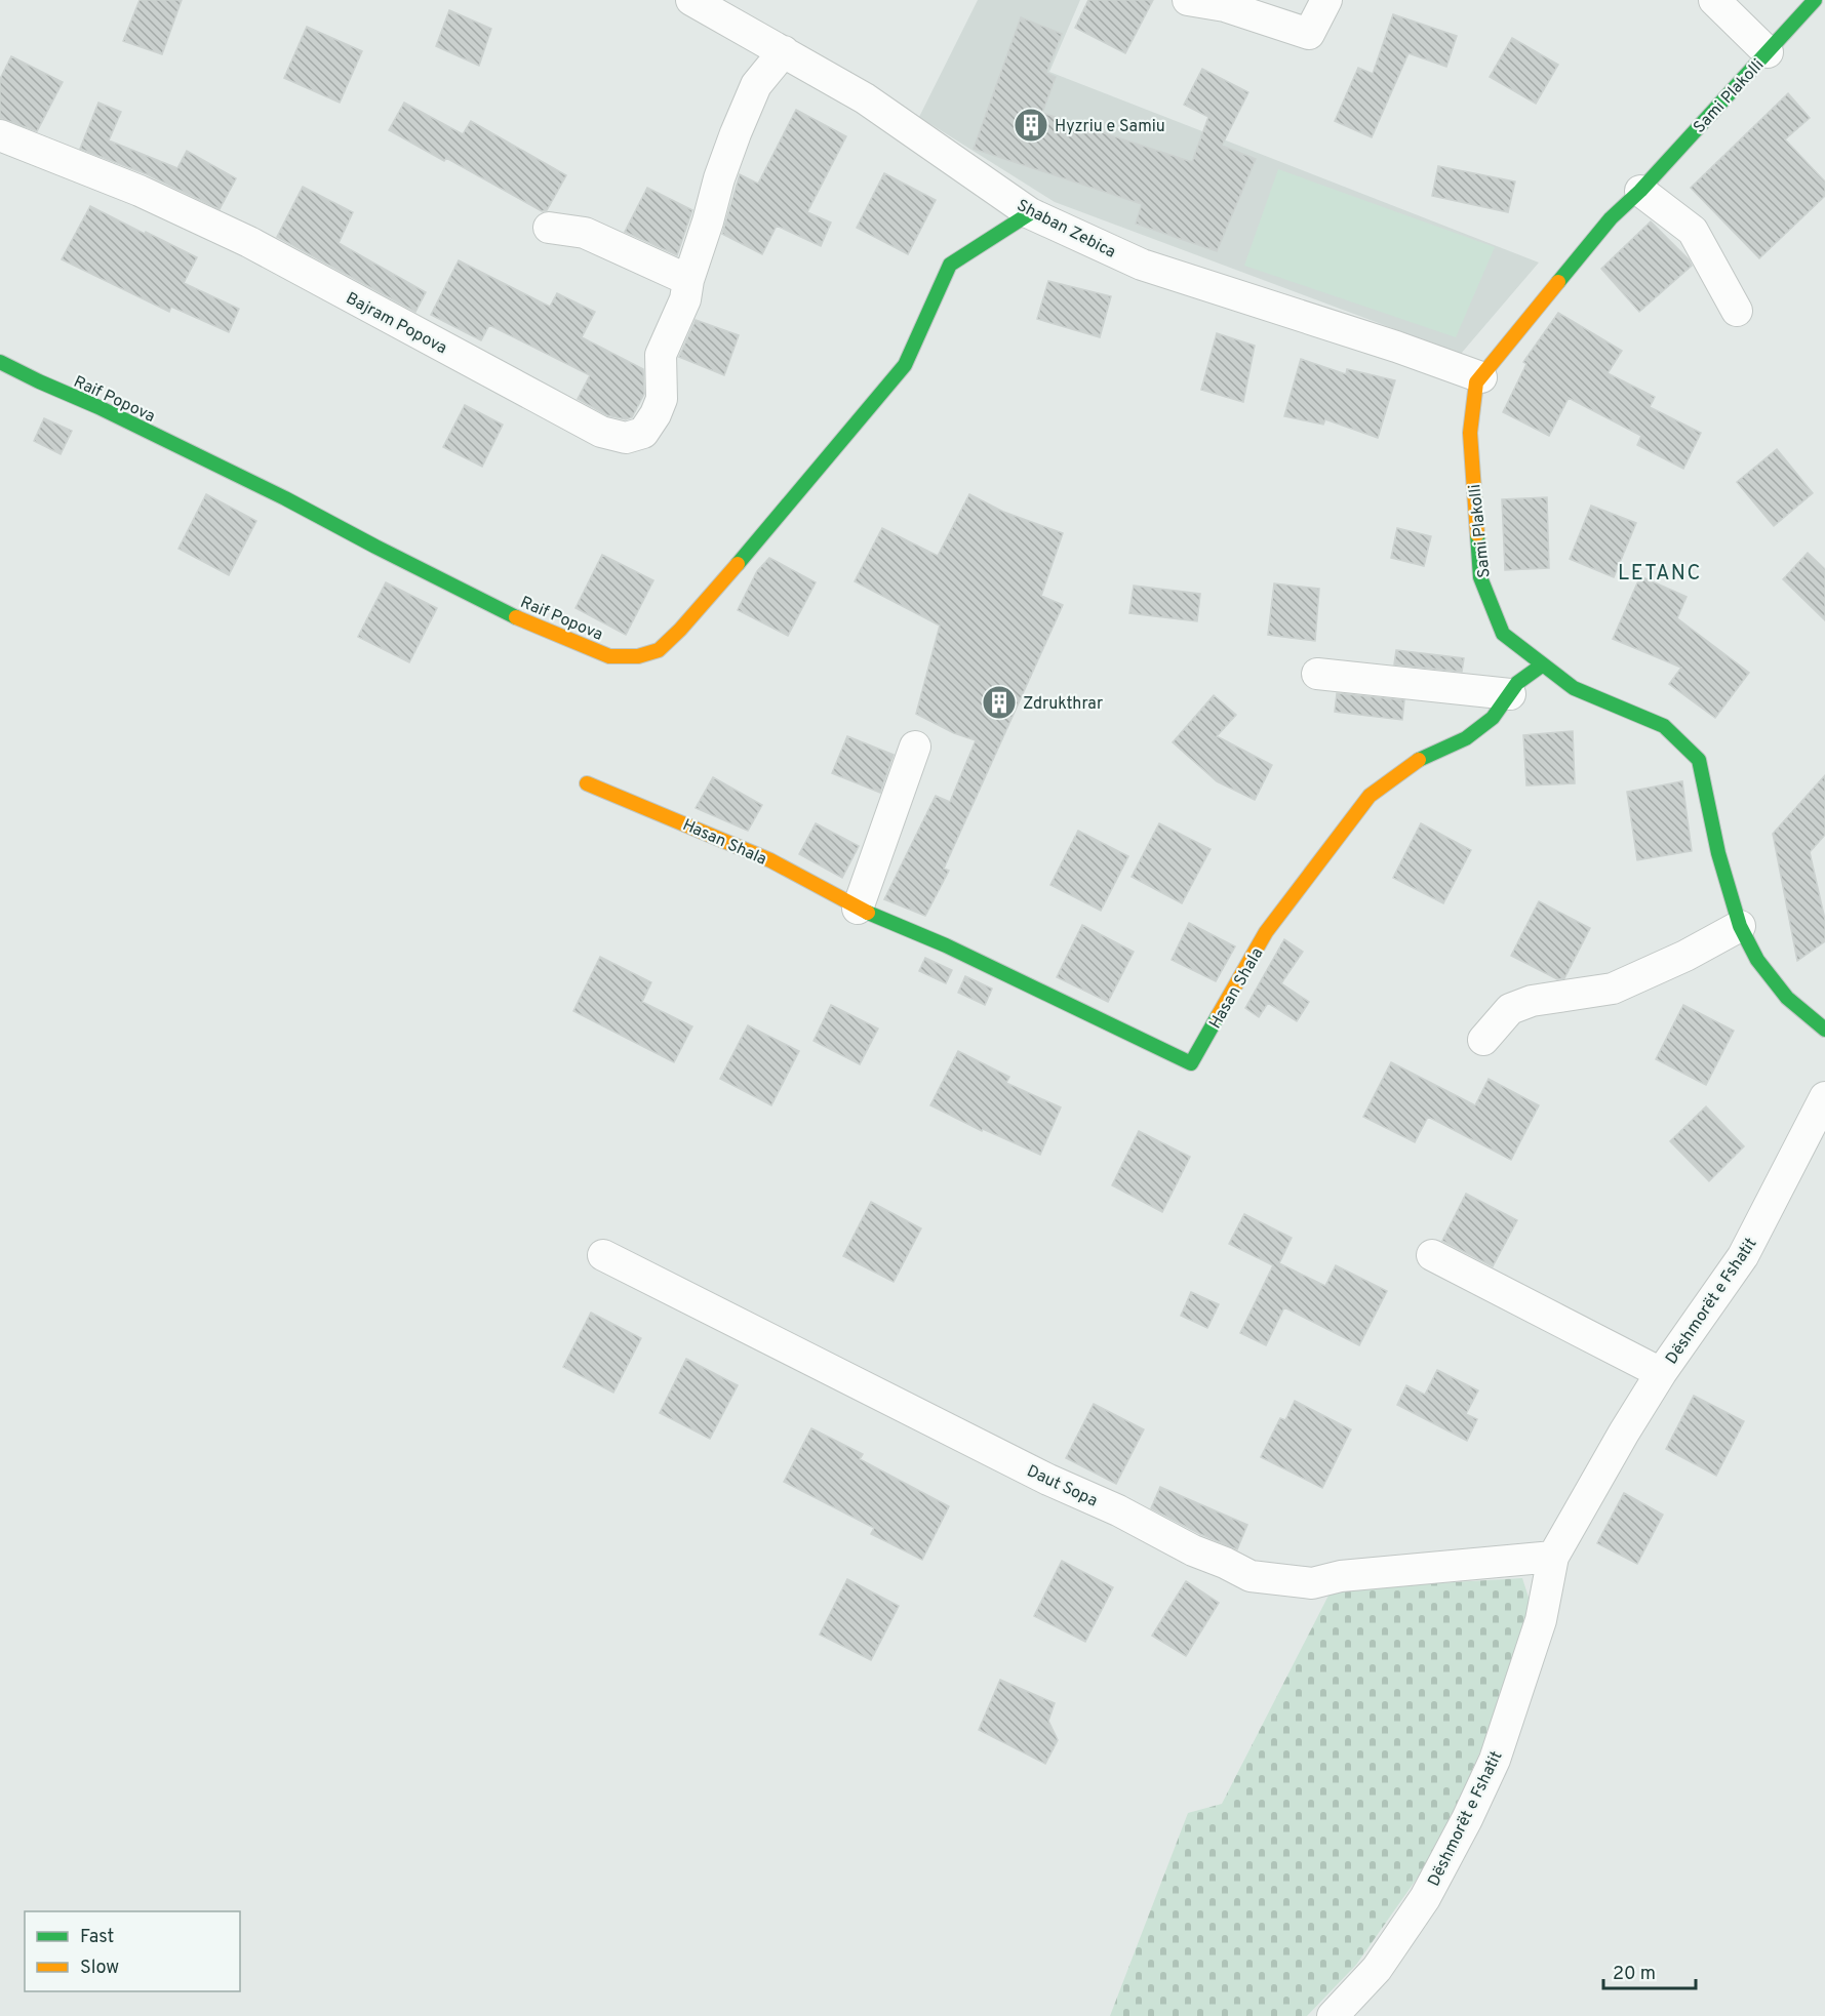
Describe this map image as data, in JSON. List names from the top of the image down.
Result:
{
  "streets": {
    "street": [
      "Sami Plakolli",
      "Shaban Zebica",
      "Bajram Popova",
      "Raif Popova",
      "Hasan Shala",
      "Dëshmorët e Fshatit",
      "Daut Sopa"
    ]
  },
  "crossings": [
    ["Sami Plakolli", "Shaban Zebica"],
    ["Sami Plakolli", "Hasan Shala"],
    ["Shaban Zebica", "Bajram Popova"],
    ["Shaban Zebica", "Raif Popova"],
    ["Dëshmorët e Fshatit", "Daut Sopa"]
  ],
  "districts": ["LETANC"],
  "places": {
    "building": ["Hyzriu e Samiu", "Zdrukthrar"]
  },
  "legend": ["Fast", "Slow"],
  "scale_bar": "20 m"
}
